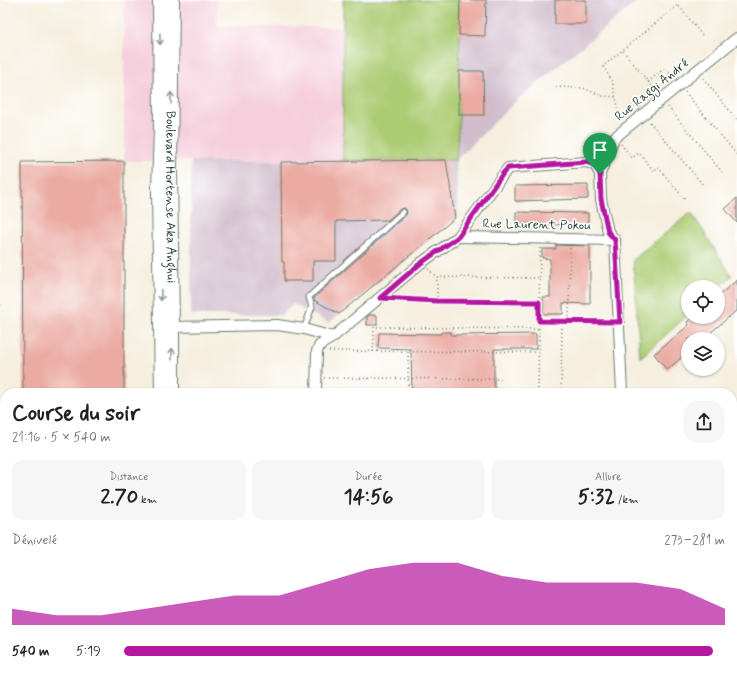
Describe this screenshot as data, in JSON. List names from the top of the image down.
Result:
{
  "streets": {
    "main road": ["Boulevard Hortense Aka Anghui"],
    "street": ["Rue Raggi André", "Rue Laurent Pokou"]
  },
  "page": {
    "heading": ["Course du soir", "21:16 · 5 × 540 m"],
    "stats": [
      ["Distance", "2.70 km"],
      ["Durée", "14:56"],
      ["Allure", "5:32 /km"]
    ],
    "chart": ["Dénivelé", "273–281 m"],
    "list": [
      {
        "name": "540 m",
        "note": "5:19"
      }
    ]
  }
}
